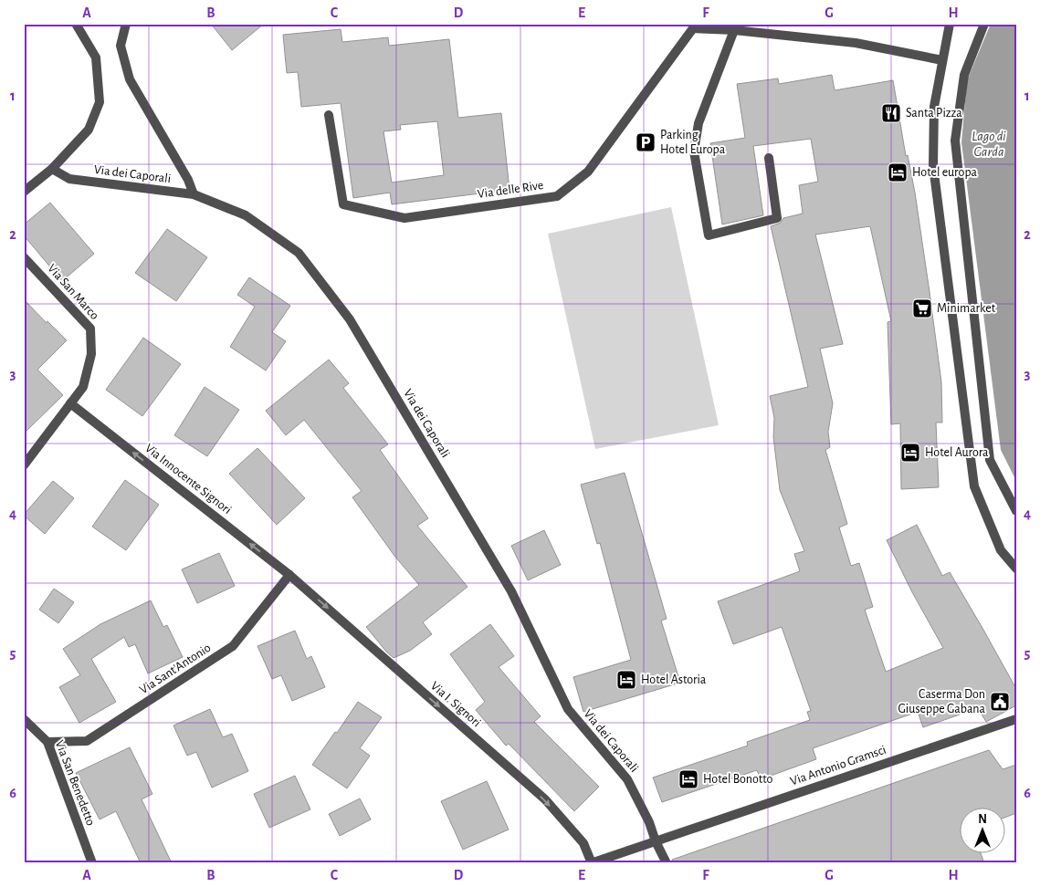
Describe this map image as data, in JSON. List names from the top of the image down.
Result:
{
  "streets": {
    "street": [
      "Via dei Caporali",
      "Via delle Rive",
      "Via San Marco",
      "Via Innocente Signori",
      "Via Sant'Antonio",
      "Via I. Signori",
      "Via Antonio Gramsci",
      "Via San Benedetto"
    ]
  },
  "crossings": [
    ["Via dei Caporali", "Via Antonio Gramsci"],
    ["Via San Marco", "Via Innocente Signori"],
    ["Via Innocente Signori", "Via Sant'Antonio"],
    ["Via Innocente Signori", "Via I. Signori"],
    ["Via Sant'Antonio", "Via I. Signori"],
    ["Via Sant'Antonio", "Via San Benedetto"],
    ["Via I. Signori", "Via Antonio Gramsci"]
  ],
  "one_way": ["Via Innocente Signori", "Via I. Signori"],
  "water": ["Lago di Garda"],
  "places": {
    "restaurant": ["Santa Pizza"],
    "parking": ["Parking Hotel Europa"],
    "hotel": [
      "Hotel europa",
      "Hotel Aurora",
      "Hotel Astoria",
      "Hotel Bonotto"
    ],
    "supermarket": ["Minimarket"],
    "public building": ["Caserma Don Giuseppe Gabana"]
  },
  "north": "top",
  "grid": {
    "columns": [
      "A",
      "B",
      "C",
      "D",
      "E",
      "F",
      "G",
      "H"
    ],
    "rows": [
      "1",
      "2",
      "3",
      "4",
      "5",
      "6"
    ]
  }
}
